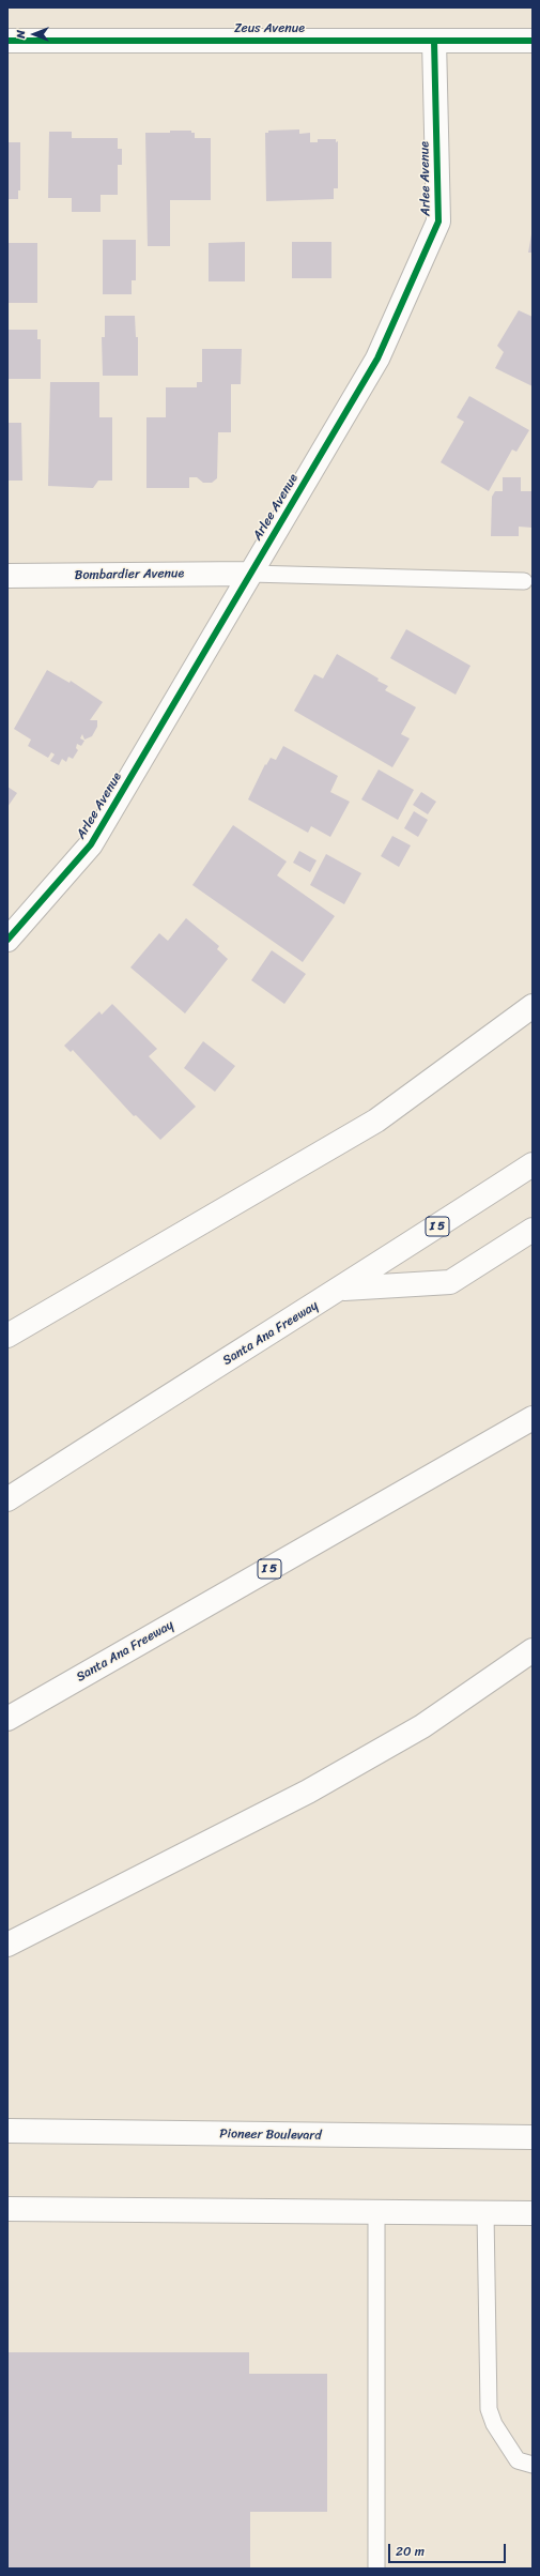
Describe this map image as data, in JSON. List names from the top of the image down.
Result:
{
  "streets": {
    "main road": [
      "Zeus Avenue",
      "Arlee Avenue",
      "Bombardier Avenue",
      "I 5",
      "Santa Ana Freeway",
      "Pioneer Boulevard"
    ]
  },
  "crossings": [
    ["Zeus Avenue", "Arlee Avenue"],
    ["Arlee Avenue", "Bombardier Avenue"]
  ],
  "scale_bar": "20 m",
  "north": "left"
}
